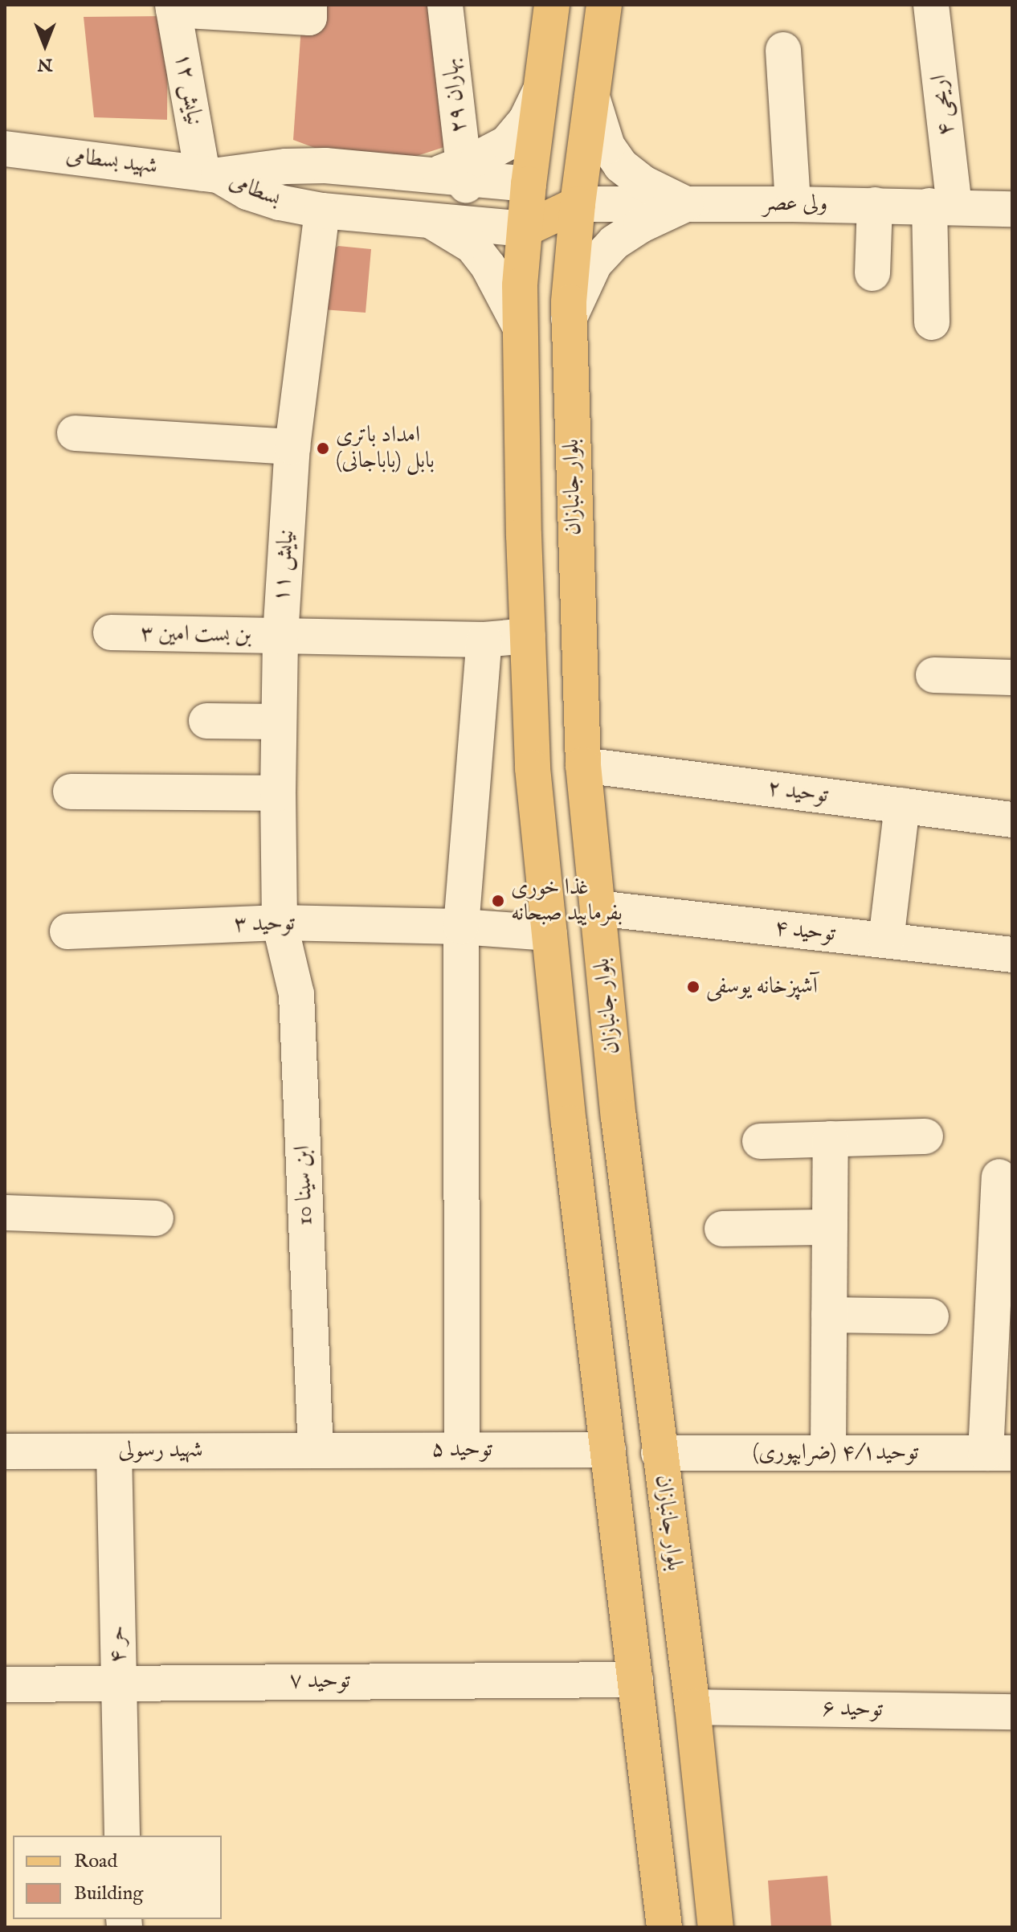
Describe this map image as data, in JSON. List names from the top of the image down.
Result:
{
  "streets": {
    "main road": ["بلوار جانبازان"],
    "street": [
      "نیایش ۱۲",
      "بهاران ۲۹",
      "اریحی ۴",
      "شهید بسطامی",
      "بسطامی",
      "ولی عصر",
      "نیایش ۱۱",
      "بن بست امین ۳",
      "توحید ۲",
      "توحید ۳",
      "توحید ۴",
      "ابن سینا 10",
      "توحید ۵",
      "شهید رسولی",
      "توحید۴/۱ (ضرابپوری)",
      "حر ۴",
      "توحید ۷",
      "توحید ۶"
    ]
  },
  "crossings": [
    ["نیایش ۱۲", "شهید بسطامی"],
    ["نیایش ۱۲", "بسطامی"],
    ["بهاران ۲۹", "بسطامی"],
    ["اریحی ۴", "ولی عصر"],
    ["شهید بسطامی", "بسطامی"],
    ["بسطامی", "نیایش ۱۱"],
    ["ولی عصر", "بلوار جانبازان"],
    ["بلوار جانبازان", "توحید ۲"],
    ["بلوار جانبازان", "توحید ۴"],
    ["بلوار جانبازان", "توحید۴/۱ (ضرابپوری)"],
    ["بلوار جانبازان", "توحید ۶"],
    ["نیایش ۱۱", "بن بست امین ۳"],
    ["نیایش ۱۱", "توحید ۳"],
    ["نیایش ۱۱", "ابن سینا 10"],
    ["توحید ۳", "ابن سینا 10"],
    ["ابن سینا 10", "توحید ۵"],
    ["ابن سینا 10", "شهید رسولی"],
    ["توحید ۵", "شهید رسولی"],
    ["شهید رسولی", "حر ۴"],
    ["حر ۴", "توحید ۷"]
  ],
  "places": ["امداد باتری بابل (باباجانی)", "غذا خوری بفرمایید صبحانه", "آشپزخانه یوسفی"],
  "legend": ["Road", "Building"],
  "north": "bottom"
}
